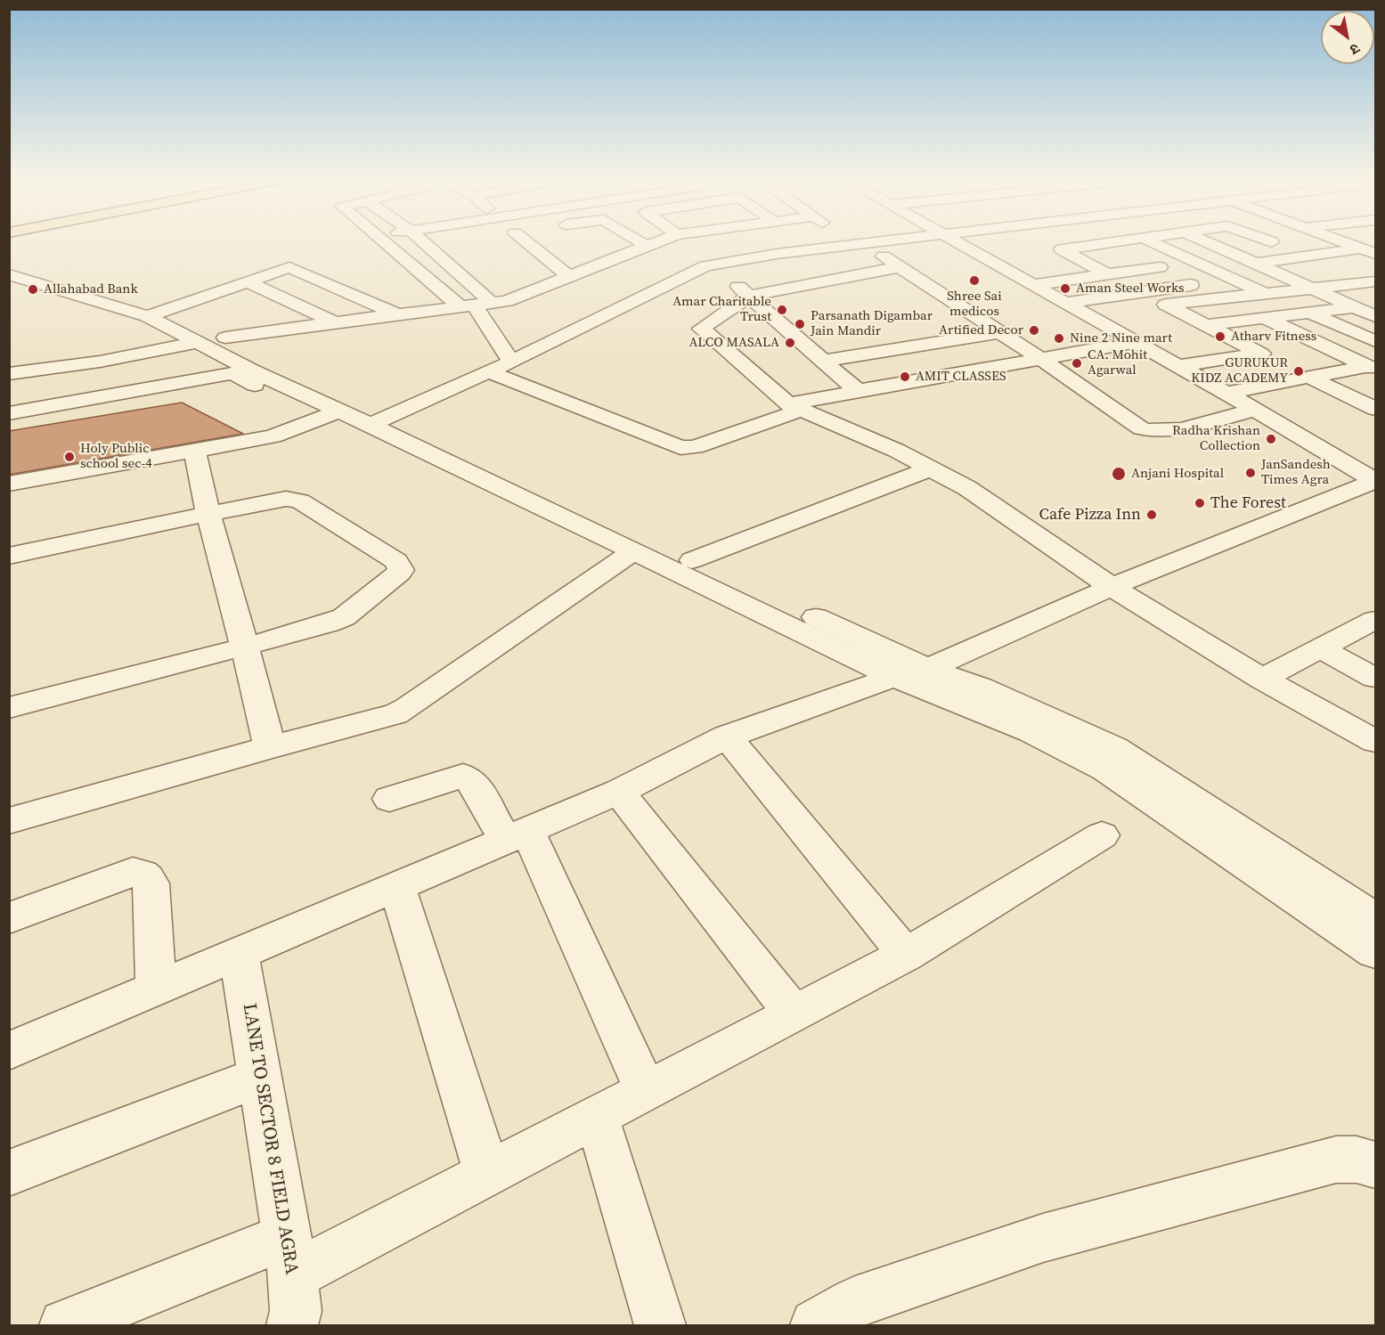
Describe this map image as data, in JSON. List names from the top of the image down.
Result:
{
  "streets": {
    "street": ["LANE TO SECTOR 8 FIELD AGRA"]
  },
  "places": [
    "Shree Sai medicos",
    "Aman Steel Works",
    "Allahabad Bank",
    "Amar Charitable Trust",
    "Parsanath Digambar Jain Mandir",
    "Artified Decor",
    "Atharv Fitness",
    "Nine 2 Nine mart",
    "ALCO MASALA",
    "CA. Mohit Agarwal",
    "GURUKUR KIDZ ACADEMY",
    "AMIT CLASSES",
    "Radha Krishan Collection",
    "Holy Public school sec-4",
    "JanSandesh Times Agra",
    "Anjani Hospital",
    "The Forest",
    "Cafe Pizza Inn"
  ],
  "north": "bottom right"
}
